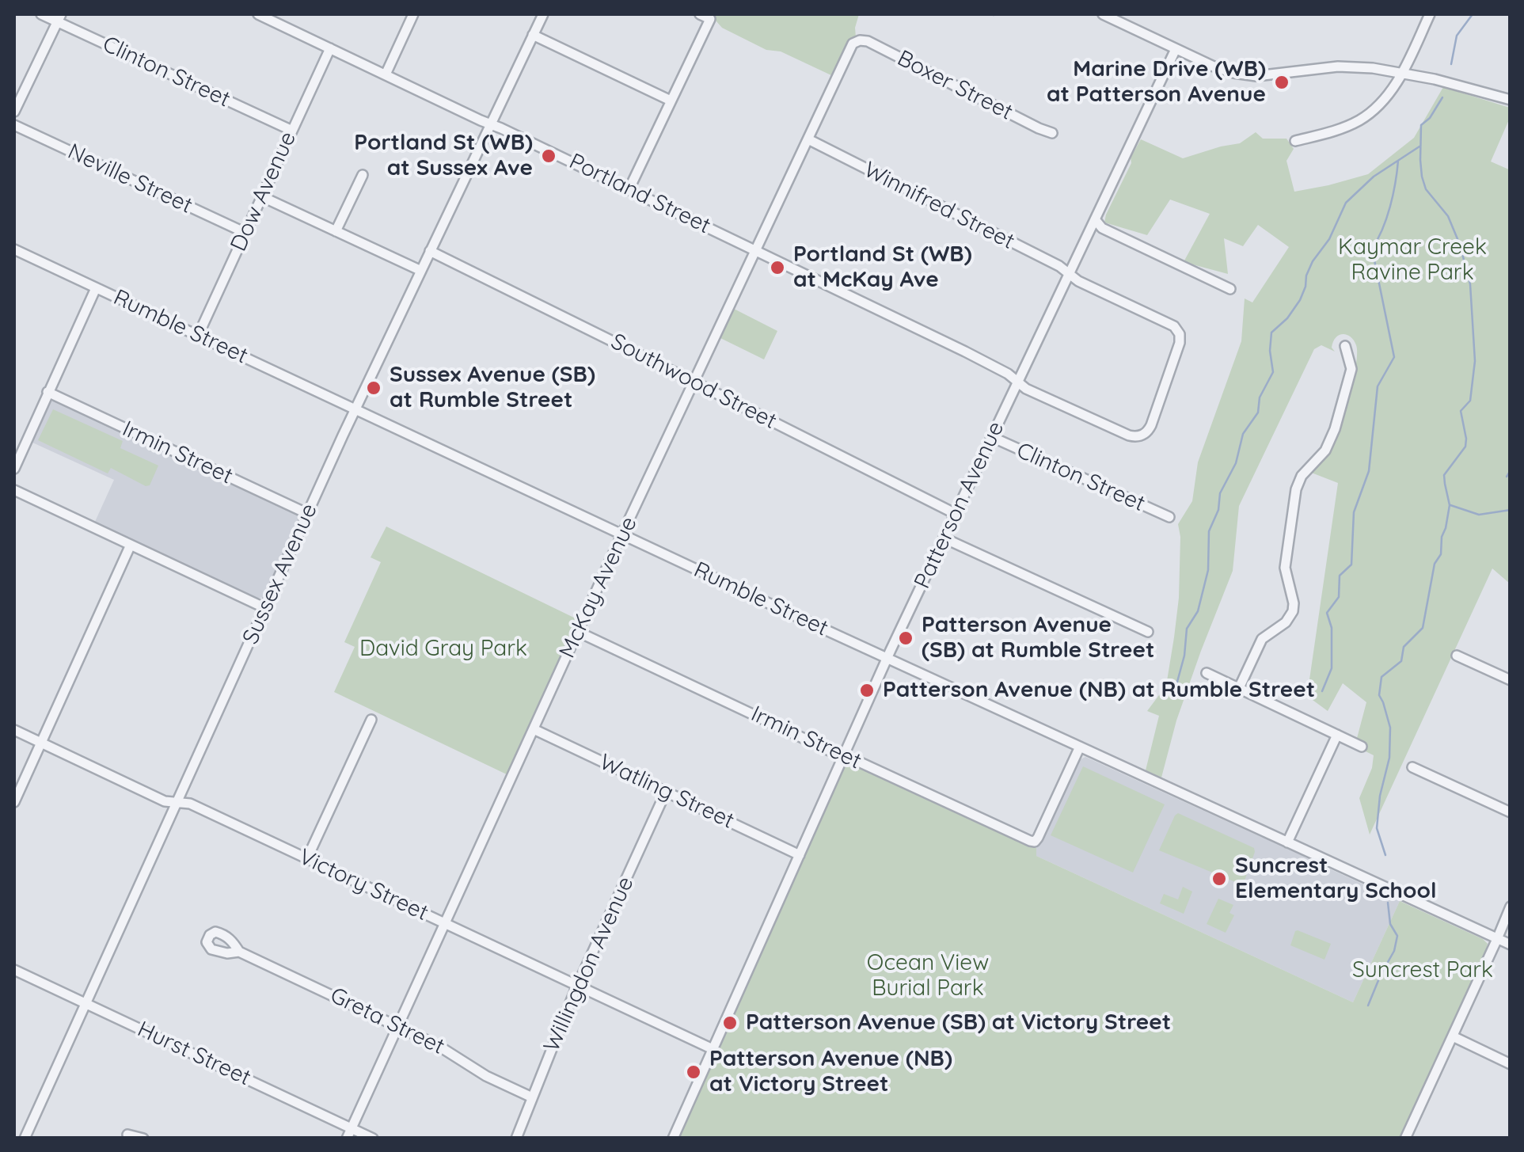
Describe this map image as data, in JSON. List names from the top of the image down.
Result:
{
  "streets": {
    "street": [
      "Clinton Street",
      "Boxer Street",
      "Neville Street",
      "Dow Avenue",
      "Portland Street",
      "Winnifred Street",
      "Rumble Street",
      "Southwood Street",
      "Irmin Street",
      "Patterson Avenue",
      "Sussex Avenue",
      "McKay Avenue",
      "Watling Street",
      "Victory Street",
      "Willingdon Avenue",
      "Greta Street",
      "Hurst Street"
    ]
  },
  "crossings": [
    ["Clinton Street", "Dow Avenue"],
    ["Clinton Street", "Patterson Avenue"],
    ["Boxer Street", "McKay Avenue"],
    ["Neville Street", "Dow Avenue"],
    ["Dow Avenue", "Portland Street"],
    ["Dow Avenue", "Rumble Street"],
    ["Portland Street", "Winnifred Street"],
    ["Portland Street", "Patterson Avenue"],
    ["Portland Street", "Sussex Avenue"],
    ["Portland Street", "McKay Avenue"],
    ["Winnifred Street", "Patterson Avenue"],
    ["Winnifred Street", "McKay Avenue"],
    ["Rumble Street", "Irmin Street"],
    ["Rumble Street", "Patterson Avenue"],
    ["Rumble Street", "Sussex Avenue"],
    ["Rumble Street", "McKay Avenue"],
    ["Southwood Street", "Patterson Avenue"],
    ["Southwood Street", "Sussex Avenue"],
    ["Southwood Street", "McKay Avenue"],
    ["Irmin Street", "Patterson Avenue"],
    ["Irmin Street", "Sussex Avenue"],
    ["Irmin Street", "McKay Avenue"],
    ["Patterson Avenue", "Watling Street"],
    ["Patterson Avenue", "Victory Street"],
    ["Sussex Avenue", "Victory Street"],
    ["Sussex Avenue", "Hurst Street"],
    ["McKay Avenue", "Watling Street"],
    ["McKay Avenue", "Victory Street"],
    ["McKay Avenue", "Greta Street"],
    ["McKay Avenue", "Hurst Street"],
    ["Watling Street", "Willingdon Avenue"],
    ["Victory Street", "Willingdon Avenue"],
    ["Willingdon Avenue", "Greta Street"]
  ],
  "parks": [
    "Kaymar Creek Ravine Park",
    "David Gray Park",
    "Ocean View Burial Park",
    "Suncrest Park"
  ],
  "places": [
    "Marine Drive (WB) at Patterson Avenue",
    "Portland St (WB) at Sussex Ave",
    "Portland St (WB) at McKay Ave",
    "Sussex Avenue (SB) at Rumble Street",
    "Patterson Avenue (SB) at Rumble Street",
    "Patterson Avenue (NB) at Rumble Street",
    "Suncrest Elementary School",
    "Patterson Avenue (SB) at Victory Street",
    "Patterson Avenue (NB) at Victory Street"
  ]
}
